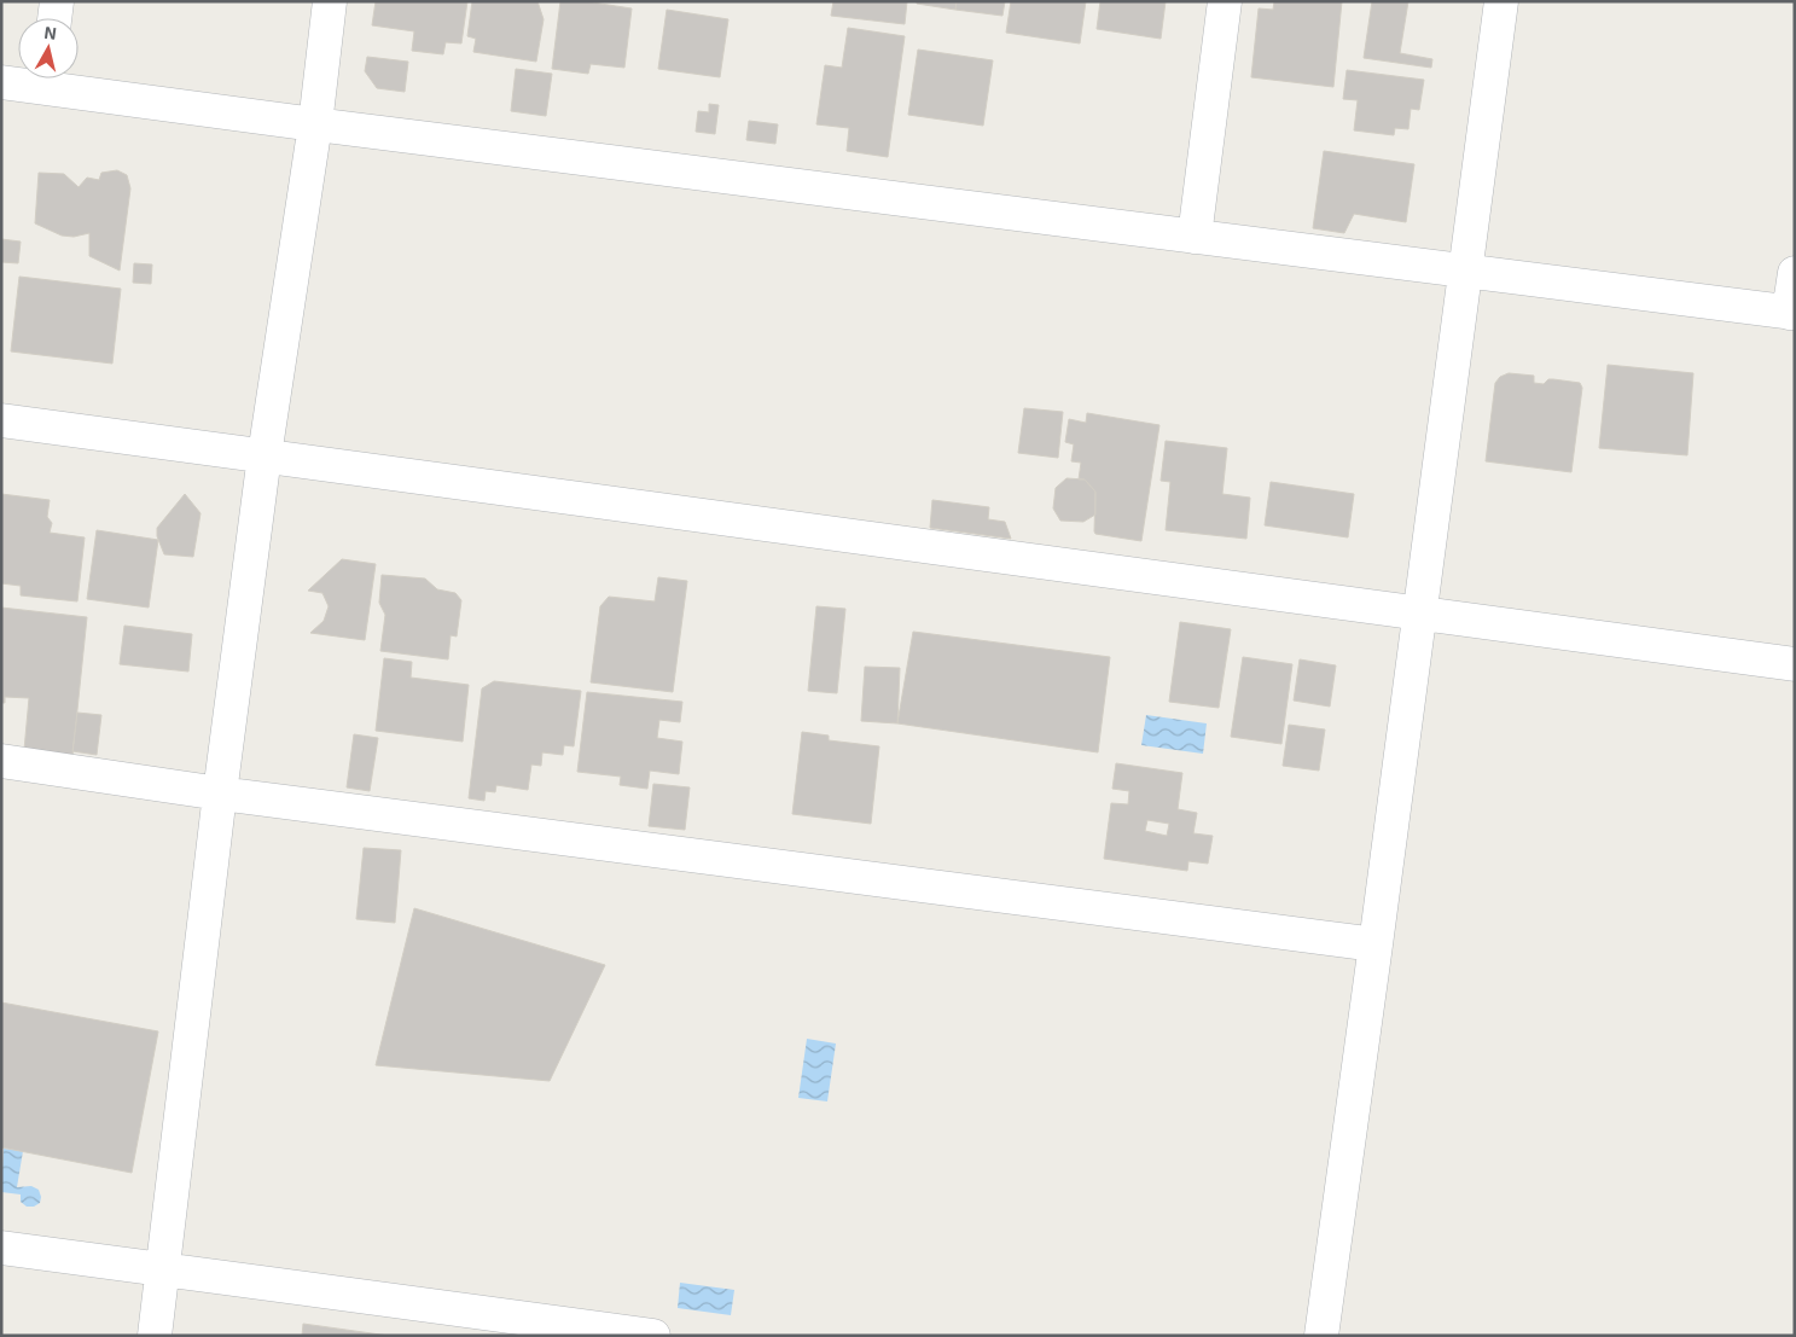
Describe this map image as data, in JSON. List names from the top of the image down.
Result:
{
  "north": "top"
}
